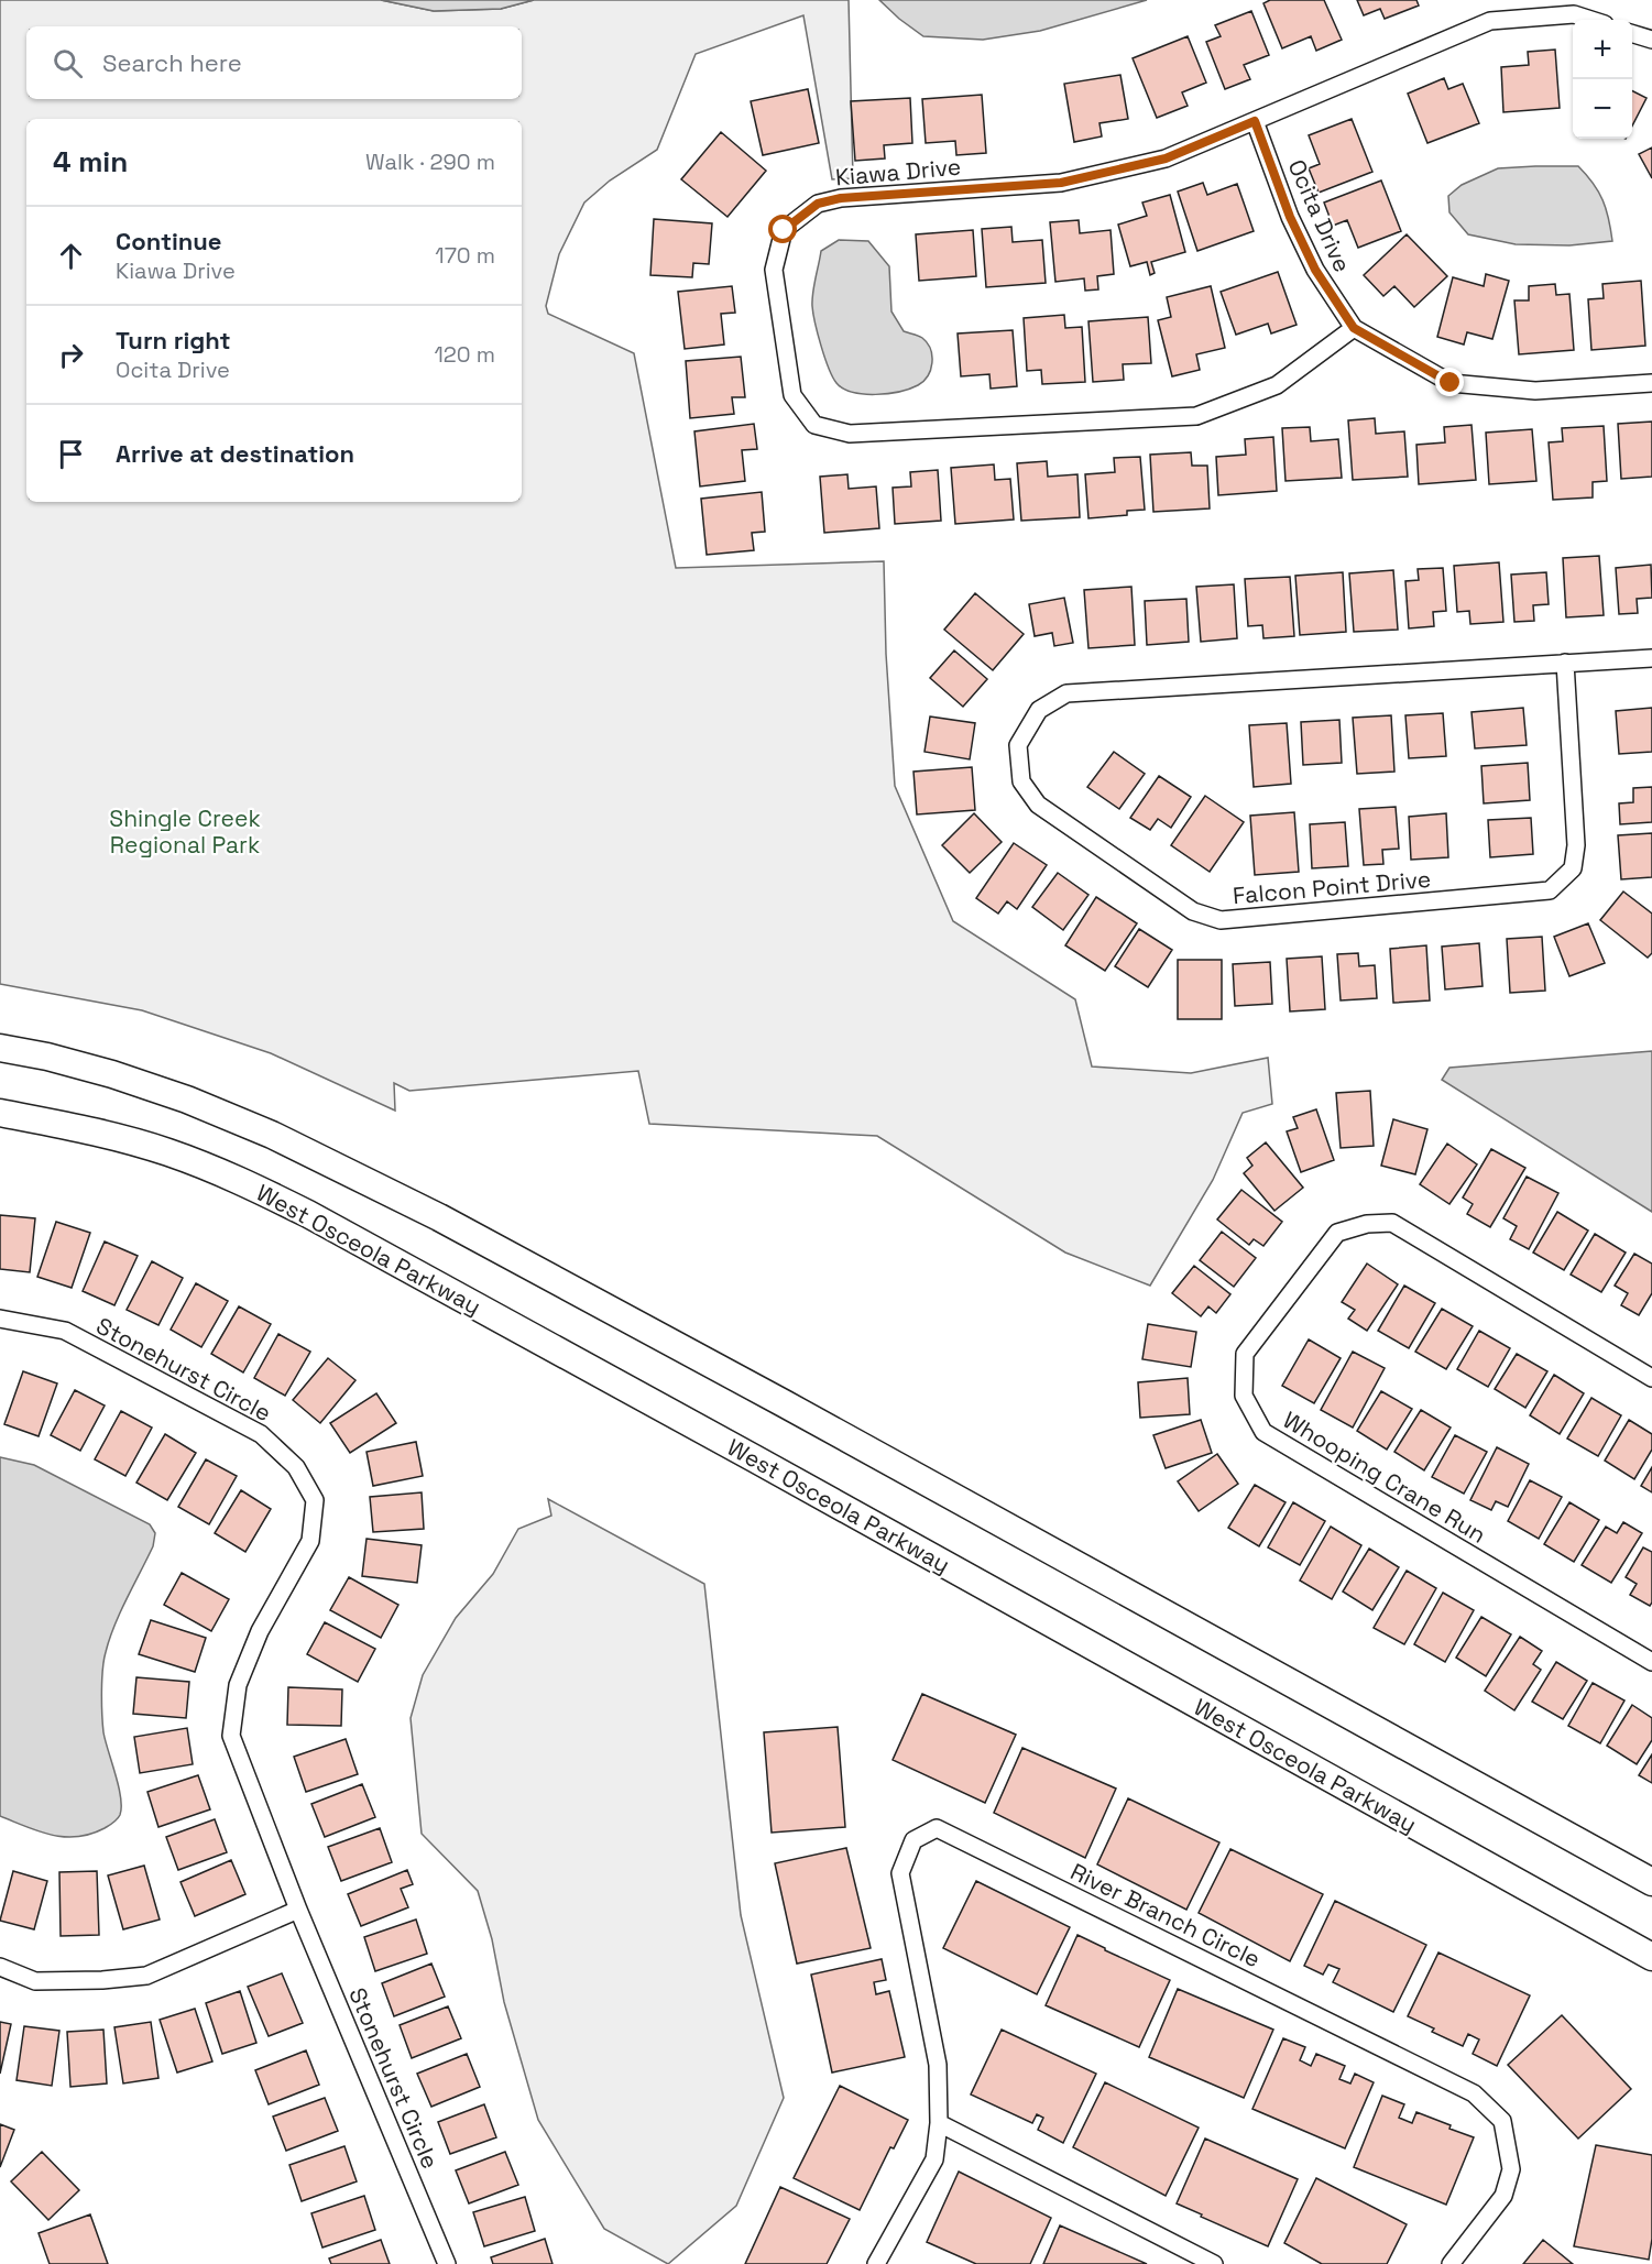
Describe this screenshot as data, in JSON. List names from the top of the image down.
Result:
{
  "streets": {
    "main road": ["West Osceola Parkway"],
    "street": [
      "Kiawa Drive",
      "Ocita Drive",
      "Falcon Point Drive",
      "Stonehurst Circle",
      "Whooping Crane Run",
      "River Branch Circle"
    ]
  },
  "crossings": [
    ["Kiawa Drive", "Ocita Drive"]
  ],
  "parks": ["Shingle Creek Regional Park"],
  "page": {
    "map_buttons": ["+", "−"],
    "search": "Search here",
    "heading": ["4 min", "Walk · 290 m"],
    "list": [
      ["Continue", "Kiawa Drive", "170 m"],
      ["Turn right", "Ocita Drive", "120 m"],
      "Arrive at destination"
    ]
  }
}
